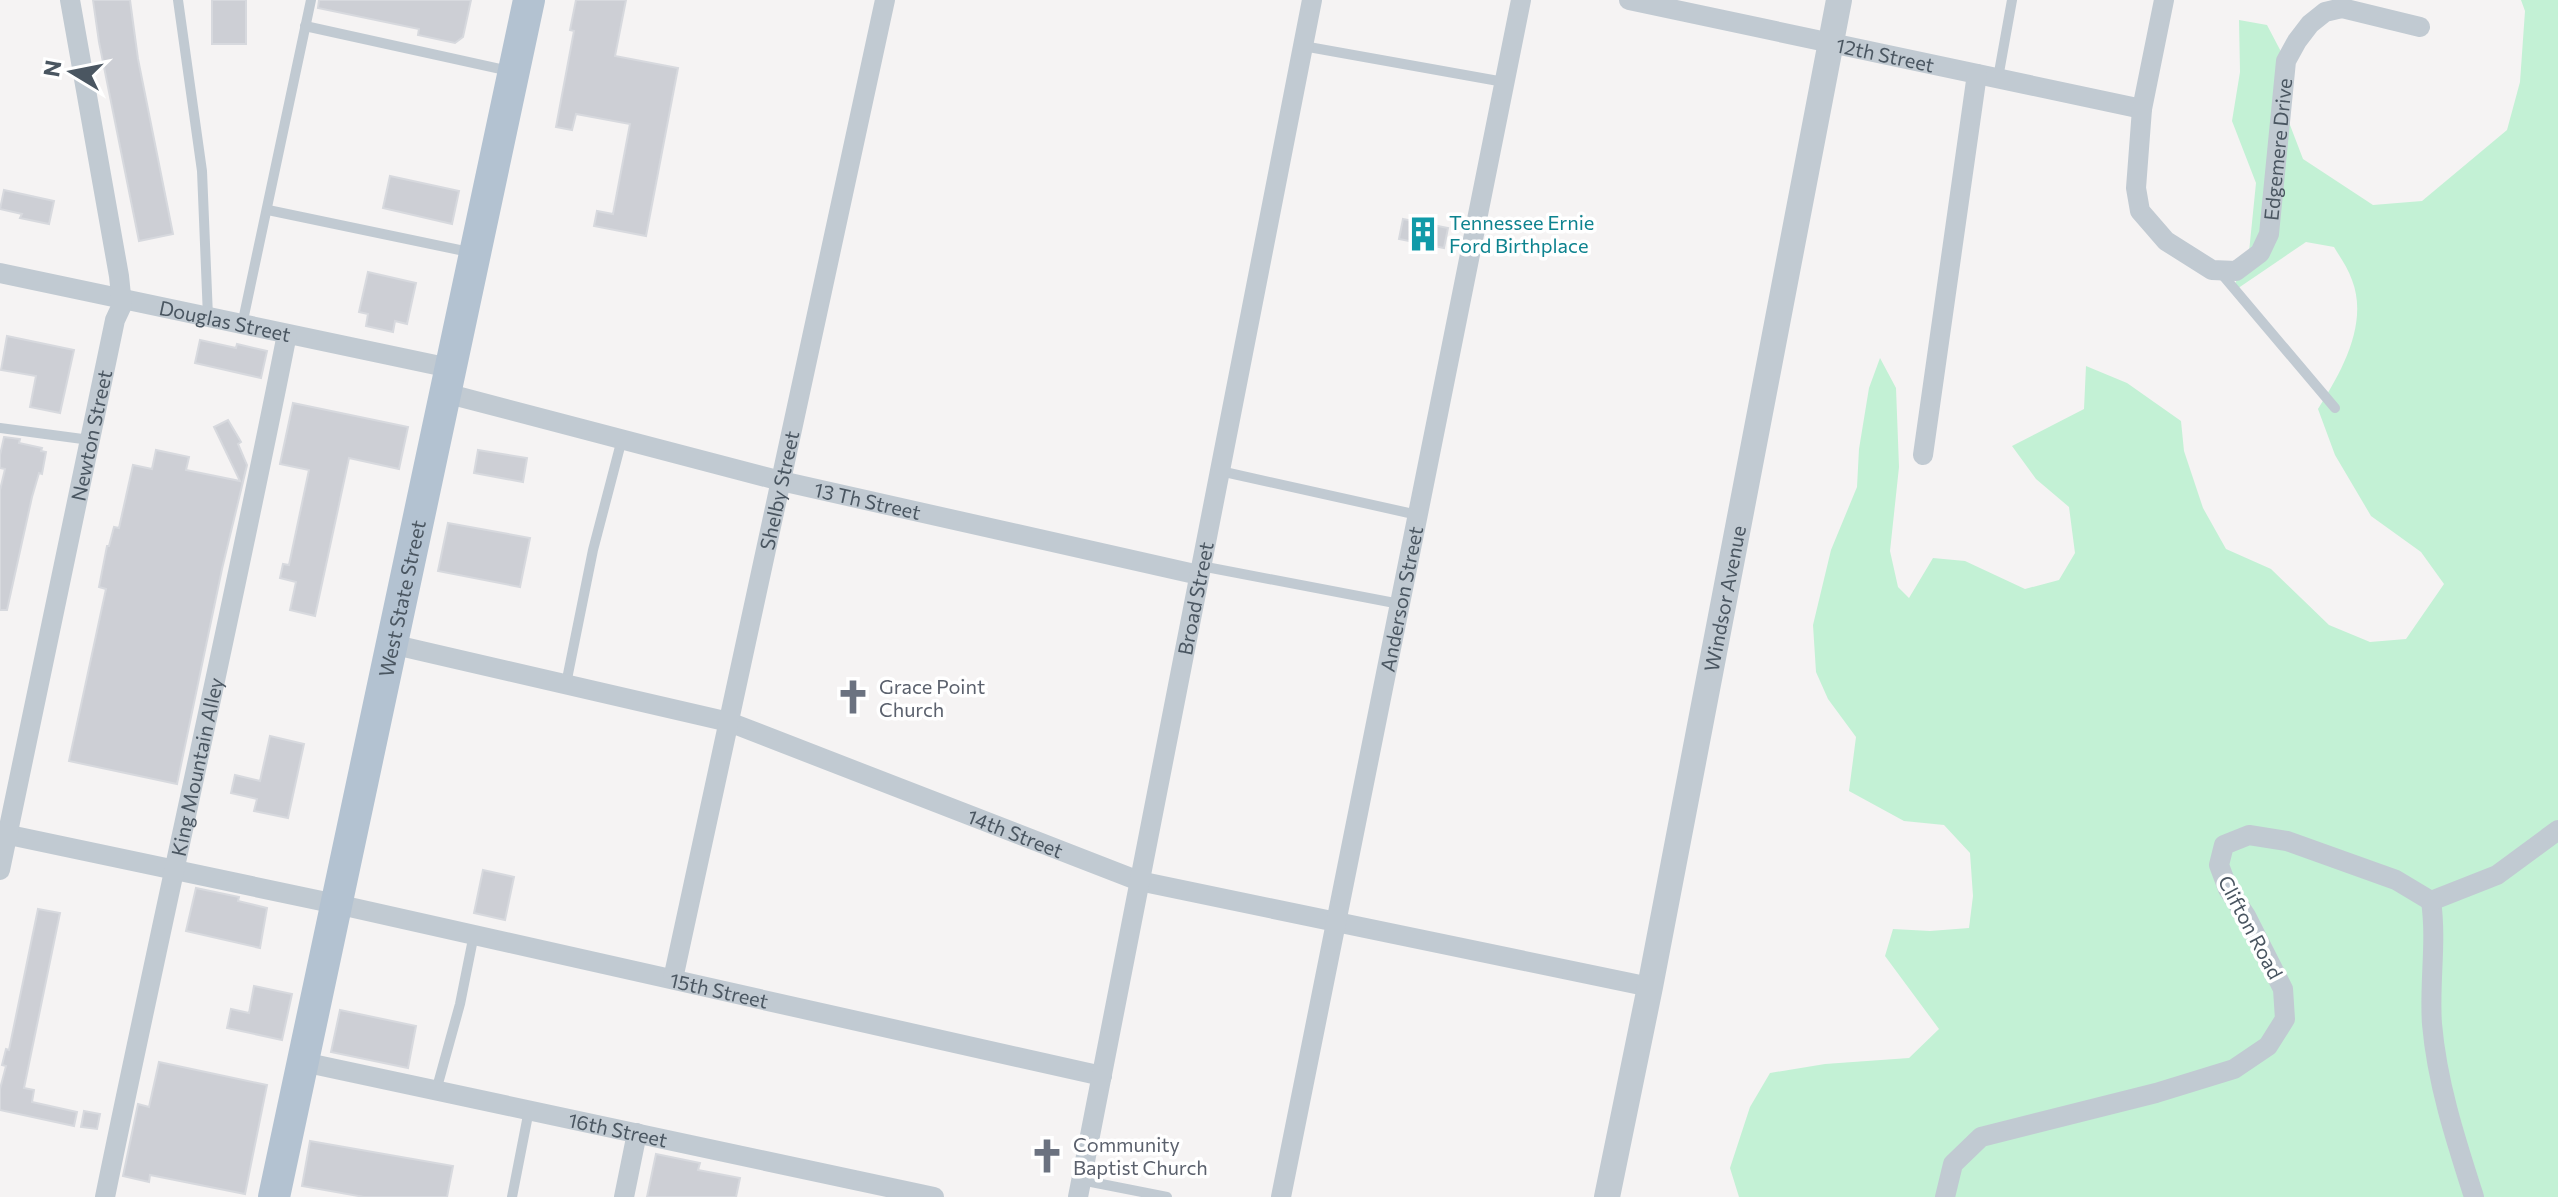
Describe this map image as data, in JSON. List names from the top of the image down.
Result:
{
  "streets": {
    "main road": ["West State Street"],
    "street": [
      "12th Street",
      "Edgemere Drive",
      "Douglas Street",
      "Newton Street",
      "Shelby Street",
      "13 Th Street",
      "Broad Street",
      "Anderson Street",
      "Windsor Avenue",
      "King Mountain Alley",
      "14th Street",
      "Clifton Road",
      "15th Street",
      "16th Street"
    ]
  },
  "crossings": [
    ["12th Street", "Windsor Avenue"],
    ["Douglas Street", "Newton Street"],
    ["Douglas Street", "13 Th Street"],
    ["Douglas Street", "West State Street"],
    ["Douglas Street", "King Mountain Alley"],
    ["Newton Street", "15th Street"],
    ["Shelby Street", "13 Th Street"],
    ["Shelby Street", "14th Street"],
    ["Shelby Street", "15th Street"],
    ["13 Th Street", "West State Street"],
    ["13 Th Street", "Broad Street"],
    ["West State Street", "14th Street"],
    ["West State Street", "15th Street"],
    ["West State Street", "16th Street"],
    ["Broad Street", "14th Street"],
    ["Broad Street", "15th Street"],
    ["Anderson Street", "14th Street"],
    ["Windsor Avenue", "14th Street"],
    ["King Mountain Alley", "15th Street"]
  ],
  "places": {
    "building": ["Tennessee Ernie Ford Birthplace"],
    "church": ["Grace Point Church", "Community Baptist Church"]
  },
  "north": "left"
}
